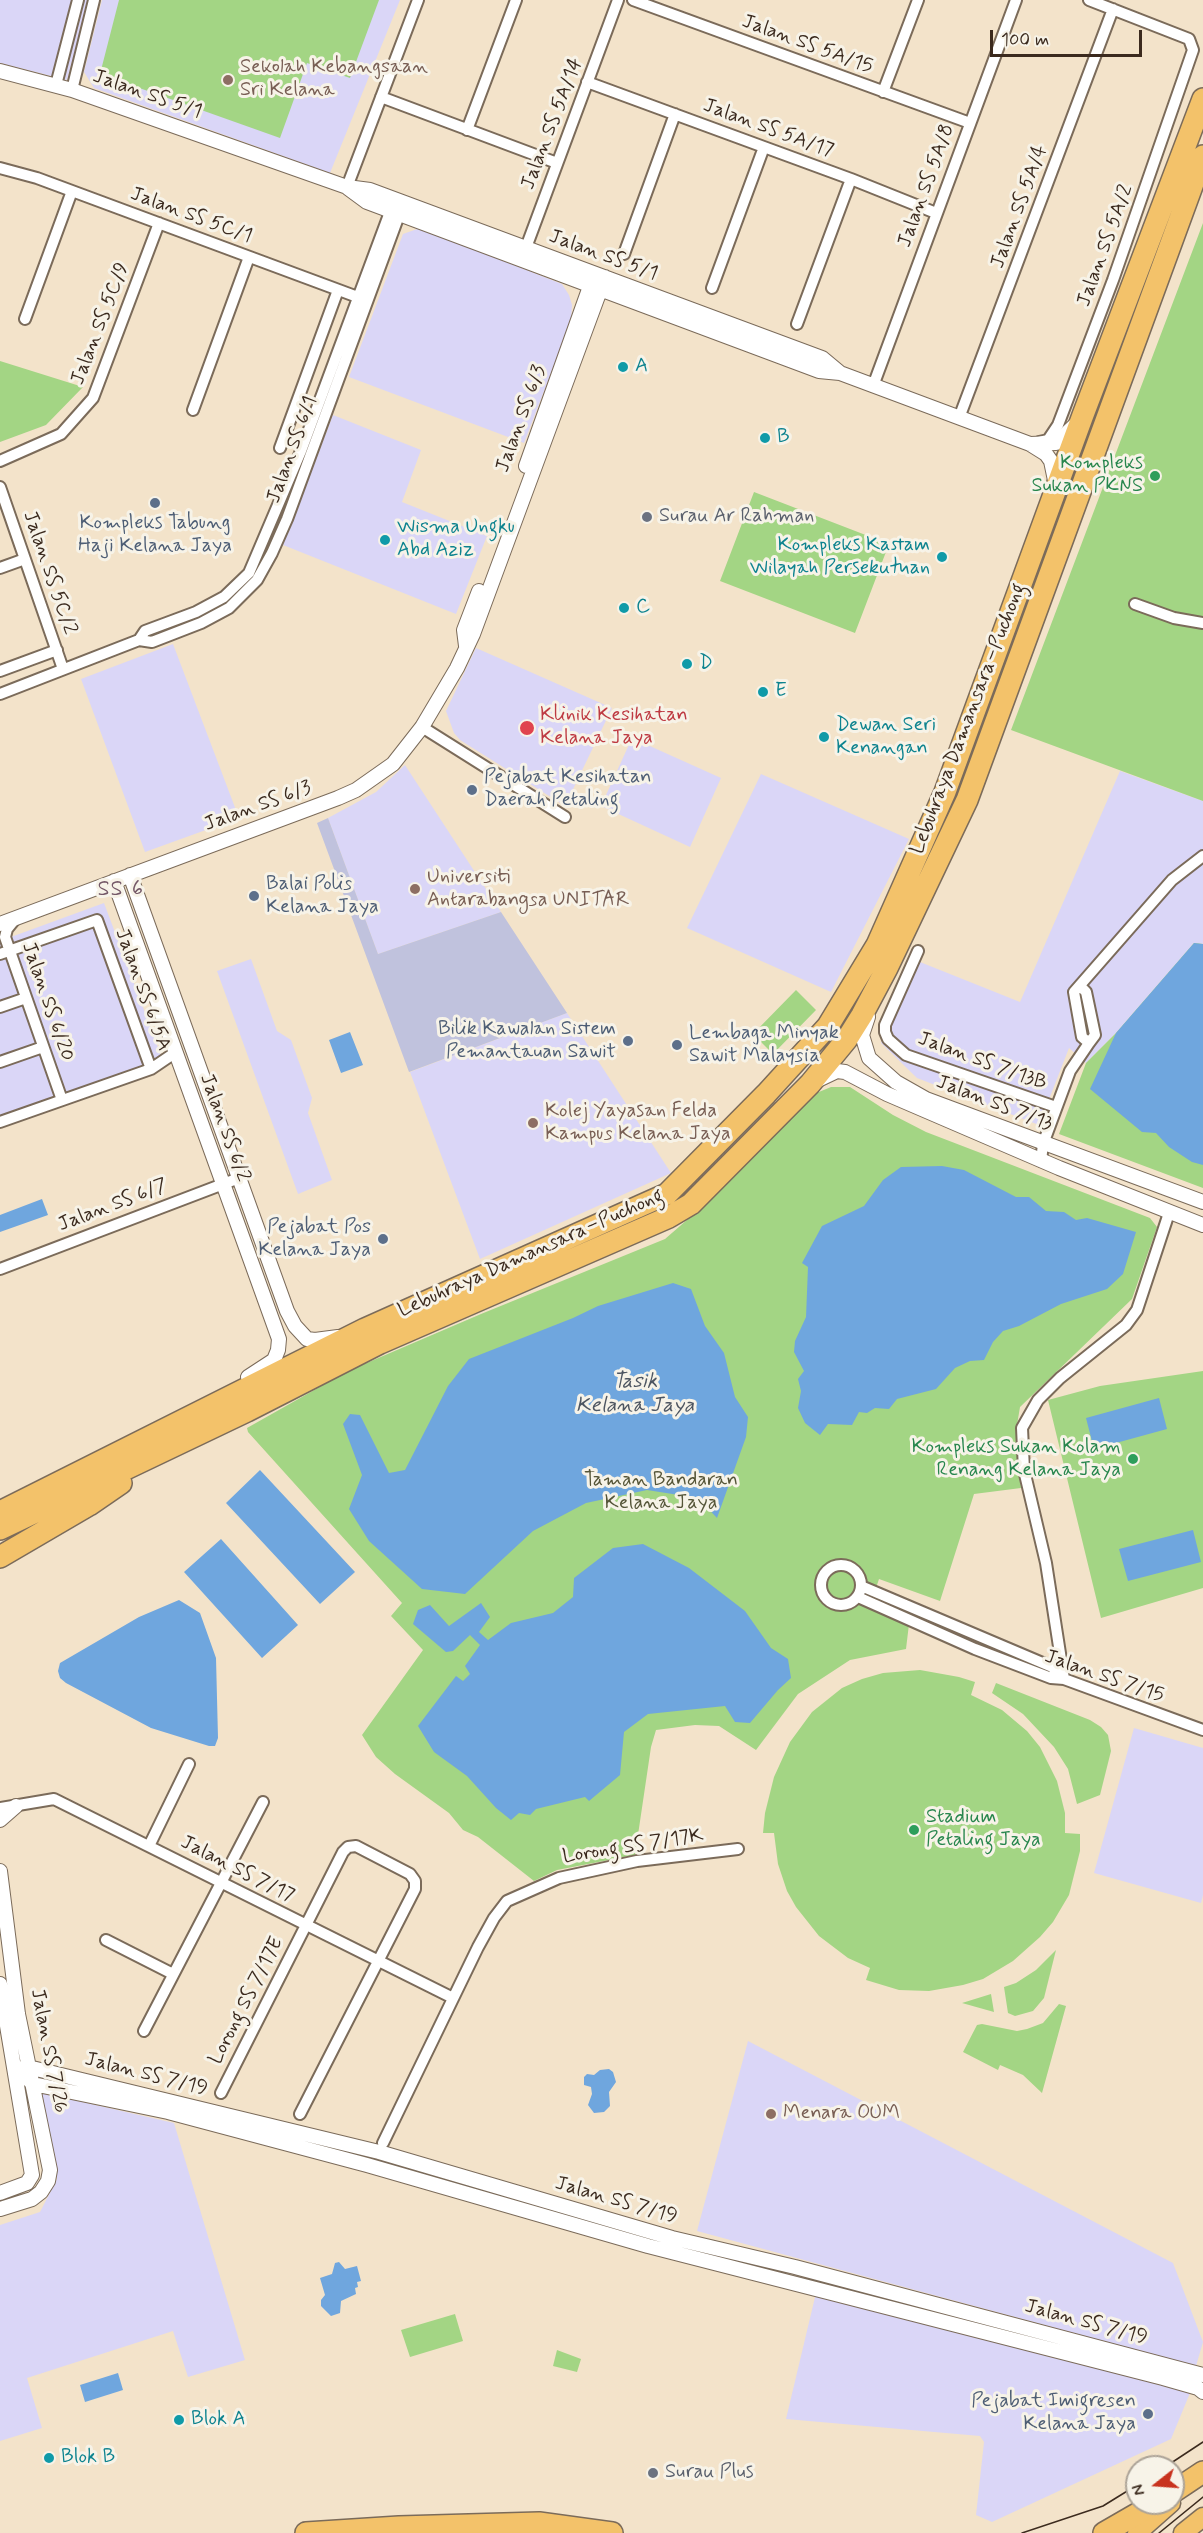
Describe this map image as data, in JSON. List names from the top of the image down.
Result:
{
  "streets": {
    "highway": ["Lebuhraya Damansara–Puchong"],
    "street": [
      "Jalan SS 5A/15",
      "Jalan SS 5/1",
      "Jalan SS 5A/14",
      "Jalan SS 5A/17",
      "Jalan SS 5A/8",
      "Jalan SS 5A/4",
      "Jalan SS 5C/1",
      "Jalan SS 5A/2",
      "Jalan SS 5C/9",
      "Jalan SS 6/3",
      "Jalan SS 6/1",
      "Jalan SS 5C/2",
      "Jalan SS 6/5A",
      "Jalan SS 6/20",
      "Jalan SS 7/13B",
      "Jalan SS 7/13",
      "Jalan SS 6/2",
      "Jalan SS 6/7",
      "Jalan SS 7/15",
      "Lorong SS 7/17K",
      "Jalan SS 7/17",
      "Lorong SS 7/17E",
      "Jalan SS 7/26",
      "Jalan SS 7/19"
    ]
  },
  "crossings": [
    ["Jalan SS 5A/15", "Jalan SS 5A/8"],
    ["Jalan SS 5/1", "Jalan SS 5A/14"],
    ["Jalan SS 5/1", "Jalan SS 5A/8"],
    ["Jalan SS 5/1", "Jalan SS 5A/4"],
    ["Jalan SS 5/1", "Jalan SS 5A/2"],
    ["Jalan SS 5/1", "Jalan SS 6/3"],
    ["Jalan SS 5/1", "Jalan SS 6/1"],
    ["Jalan SS 5/1", "Lebuhraya Damansara–Puchong"],
    ["Jalan SS 5A/14", "Jalan SS 5A/17"],
    ["Jalan SS 5A/17", "Jalan SS 5A/8"],
    ["Jalan SS 5A/4", "Jalan SS 5A/2"],
    ["Jalan SS 5C/1", "Jalan SS 5C/9"],
    ["Jalan SS 5C/1", "Jalan SS 6/1"],
    ["Jalan SS 6/3", "Jalan SS 6/20"],
    ["Jalan SS 6/3", "Jalan SS 6/2"],
    ["Jalan SS 6/1", "Jalan SS 5C/2"],
    ["Lebuhraya Damansara–Puchong", "Jalan SS 7/13"],
    ["Jalan SS 6/5A", "Jalan SS 6/20"],
    ["Jalan SS 6/2", "Jalan SS 6/7"],
    ["Lorong SS 7/17K", "Jalan SS 7/17"],
    ["Jalan SS 7/17", "Lorong SS 7/17E"],
    ["Jalan SS 7/26", "Jalan SS 7/19"]
  ],
  "districts": ["SS 6"],
  "water": ["Tasik Kelana Jaya"],
  "parks": ["Taman Bandaran Kelana Jaya"],
  "places": [
    "Sekolah Kebangsaan Sri Kelana",
    "A",
    "B",
    "Kompleks Sukan PKNS",
    "Kompleks Tabung Haji Kelana Jaya",
    "Surau Ar Rahman",
    "Wisma Ungku Abd Aziz",
    "Kompleks Kastam Wilayah Persekutuan",
    "C",
    "D",
    "E",
    "Klinik Kesihatan Kelana Jaya",
    "Dewan Seri Kenangan",
    "Pejabat Kesihatan Daerah Petaling",
    "Universiti Antarabangsa UNITAR",
    "Balai Polis Kelana Jaya",
    "Bilik Kawalan Sistem Pemantauan Sawit",
    "Lembaga Minyak Sawit Malaysia",
    "Kolej Yayasan Felda Kampus Kelana Jaya",
    "Pejabat Pos Kelana Jaya",
    "Kompleks Sukan Kolam Renang Kelana Jaya",
    "Stadium Petaling Jaya",
    "Menara OUM",
    "Pejabat Imigresen Kelana Jaya",
    "Blok A",
    "Blok B",
    "Surau Plus"
  ],
  "scale_bar": "100 m",
  "north": "left"
}
